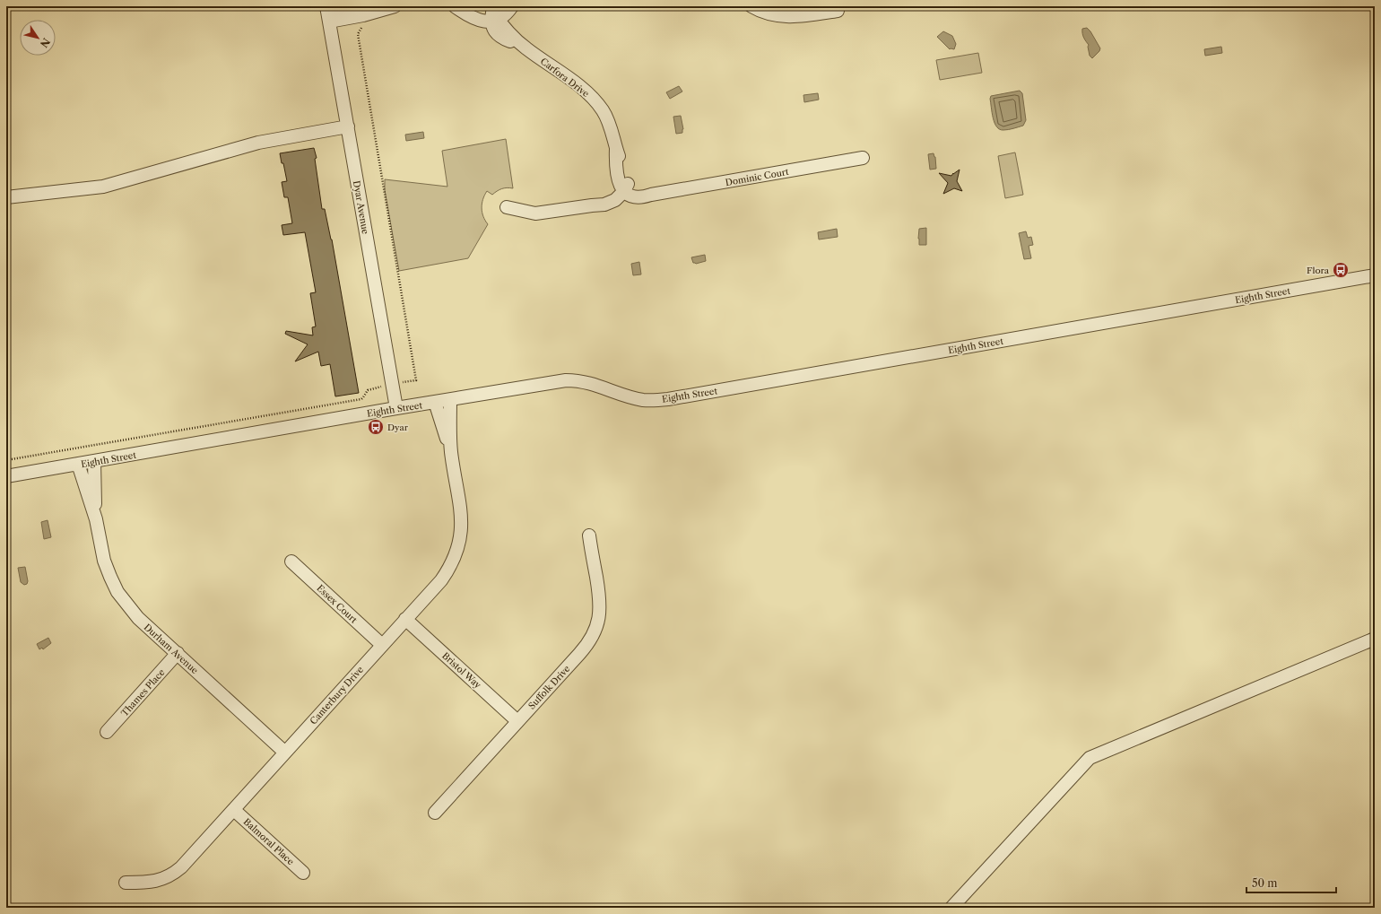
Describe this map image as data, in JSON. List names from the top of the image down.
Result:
{
  "streets": {
    "street": [
      "Carfora Drive",
      "Dominic Court",
      "Dyar Avenue",
      "Eighth Street",
      "Essex Court",
      "Durham Avenue",
      "Bristol Way",
      "Suffolk Drive",
      "Thames Place",
      "Canterbury Drive",
      "Balmoral Place"
    ]
  },
  "crossings": [
    ["Carfora Drive", "Dominic Court"],
    ["Dyar Avenue", "Eighth Street"],
    ["Eighth Street", "Durham Avenue"],
    ["Eighth Street", "Canterbury Drive"],
    ["Essex Court", "Canterbury Drive"],
    ["Durham Avenue", "Thames Place"],
    ["Durham Avenue", "Canterbury Drive"],
    ["Bristol Way", "Suffolk Drive"],
    ["Bristol Way", "Canterbury Drive"],
    ["Canterbury Drive", "Balmoral Place"]
  ],
  "places": {
    "bus stop": ["Flora", "Dyar"]
  },
  "scale_bar": "50 m",
  "north": "bottom right"
}
